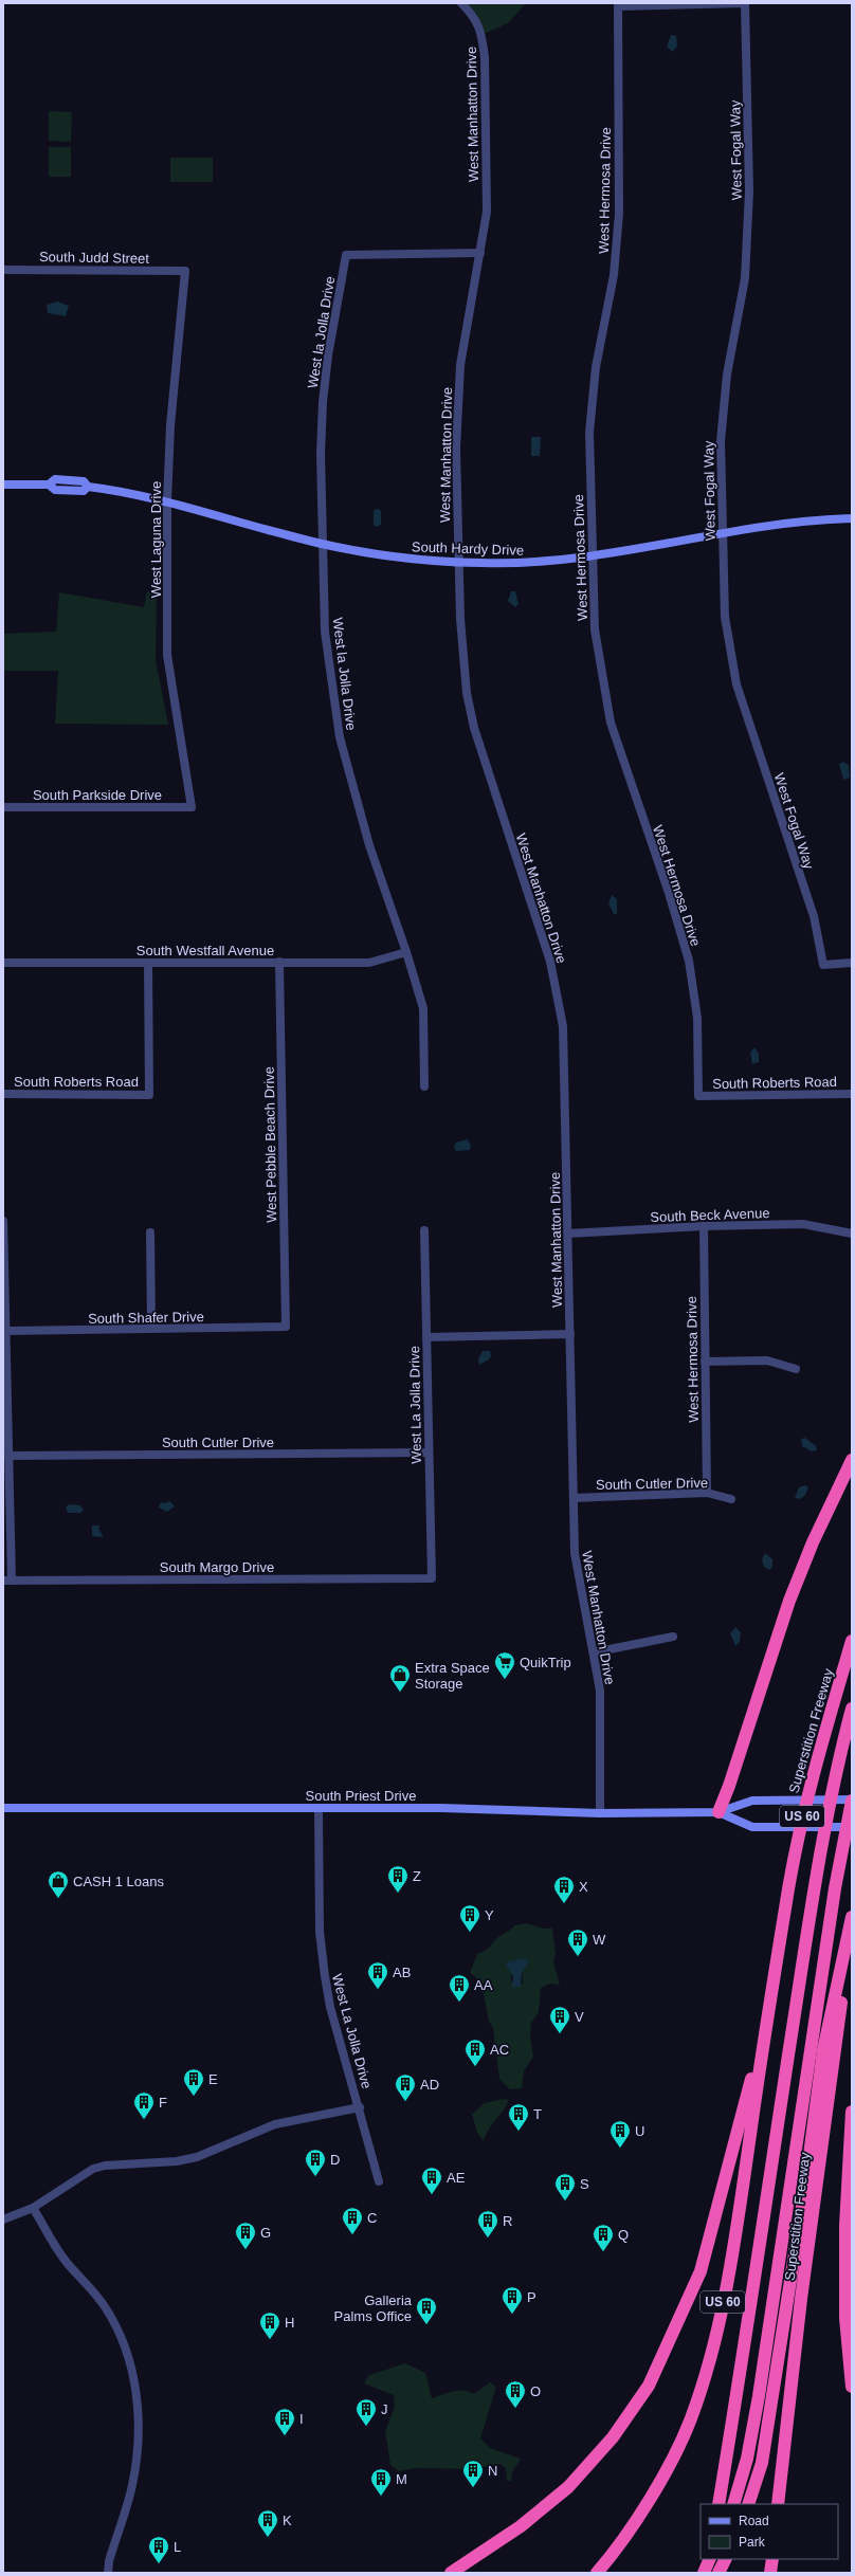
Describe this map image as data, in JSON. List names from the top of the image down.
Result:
{
  "streets": {
    "highway": ["Superstition Freeway", "US 60"],
    "main road": ["South Hardy Drive", "South Priest Drive"],
    "street": [
      "West Manhatton Drive",
      "West Fogal Way",
      "West Hermosa Drive",
      "South Judd Street",
      "West la Jolla Drive",
      "West Laguna Drive",
      "South Parkside Drive",
      "South Westfall Avenue",
      "South Roberts Road",
      "West Pebble Beach Drive",
      "South Beck Avenue",
      "South Shafer Drive",
      "West La Jolla Drive",
      "South Cutler Drive",
      "South Margo Drive"
    ]
  },
  "crossings": [
    ["West Manhatton Drive", "West la Jolla Drive"],
    ["West Manhatton Drive", "South Hardy Drive"],
    ["West Manhatton Drive", "South Beck Avenue"],
    ["West Manhatton Drive", "South Cutler Drive"],
    ["West Manhatton Drive", "South Priest Drive"],
    ["West Fogal Way", "West Hermosa Drive"],
    ["West Fogal Way", "South Hardy Drive"],
    ["West Hermosa Drive", "South Hardy Drive"],
    ["West Hermosa Drive", "South Roberts Road"],
    ["West Hermosa Drive", "South Beck Avenue"],
    ["West Hermosa Drive", "South Cutler Drive"],
    ["South Judd Street", "West Laguna Drive"],
    ["West la Jolla Drive", "South Hardy Drive"],
    ["West la Jolla Drive", "South Westfall Avenue"],
    ["West Laguna Drive", "South Hardy Drive"],
    ["West Laguna Drive", "South Parkside Drive"],
    ["South Westfall Avenue", "South Roberts Road"],
    ["South Westfall Avenue", "West Pebble Beach Drive"],
    ["West Pebble Beach Drive", "South Shafer Drive"],
    ["West La Jolla Drive", "South Cutler Drive"],
    ["West La Jolla Drive", "South Margo Drive"],
    ["West La Jolla Drive", "South Priest Drive"],
    ["Superstition Freeway", "US 60"]
  ],
  "places": {
    "supermarket": ["QuikTrip"],
    "shop": ["Extra Space Storage", "CASH 1 Loans"],
    "building": [
      "Z",
      "X",
      "Y",
      "W",
      "AB",
      "AA",
      "V",
      "AC",
      "E",
      "AD",
      "F",
      "T",
      "U",
      "D",
      "AE",
      "S",
      "C",
      "R",
      "G",
      "Q",
      "P",
      "Galleria Palms Office",
      "H",
      "O",
      "J",
      "I",
      "N",
      "M",
      "K",
      "L"
    ]
  },
  "legend": ["Road", "Park"]
}
